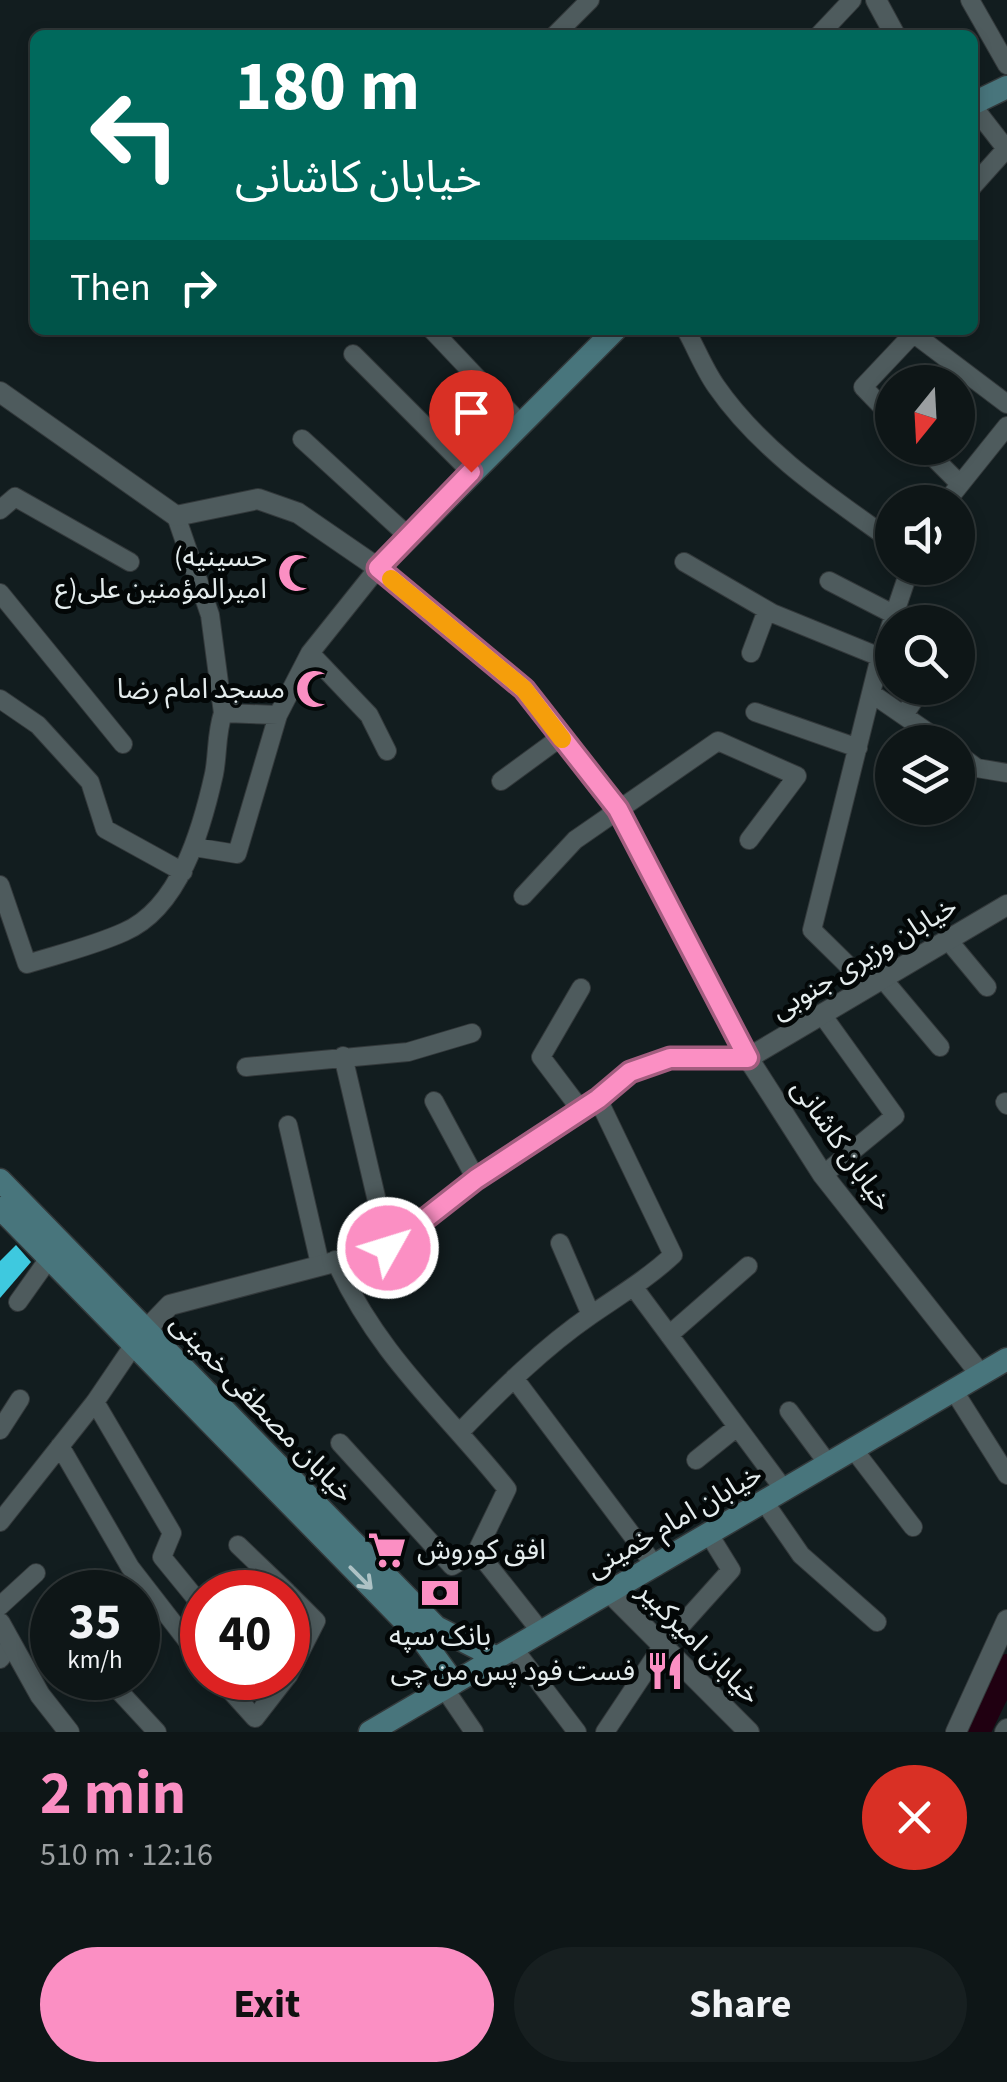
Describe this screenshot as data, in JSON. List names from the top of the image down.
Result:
{
  "streets": {
    "main road": ["خیابان مصطفی خمینی", "خیابان امام خمینی"],
    "street": ["خیابان وزیری جنوبی", "خیابان کاشانی", "خیابان امیرکبیر"]
  },
  "crossings": [
    ["خیابان وزیری جنوبی", "خیابان کاشانی"],
    ["خیابان کاشانی", "خیابان امام خمینی"],
    ["خیابان مصطفی خمینی", "خیابان امام خمینی"],
    ["خیابان امام خمینی", "خیابان امیرکبیر"]
  ],
  "places": {
    "mosque": ["(حسینیه امیرالمؤمنین علی(ع", "مسجد امام رضا"],
    "supermarket": ["افق کوروش"],
    "bank": ["بانک سپه"],
    "restaurant": ["فست فود پس من چی"]
  },
  "north": "bottom",
  "page": {
    "turn": ["180 m", "خیابان کاشانی"],
    "then": "Then",
    "speed": "35 km/h",
    "limit": "40",
    "heading": ["2 min", "510 m · 12:16"],
    "buttons": ["Exit", "Share"]
  }
}
